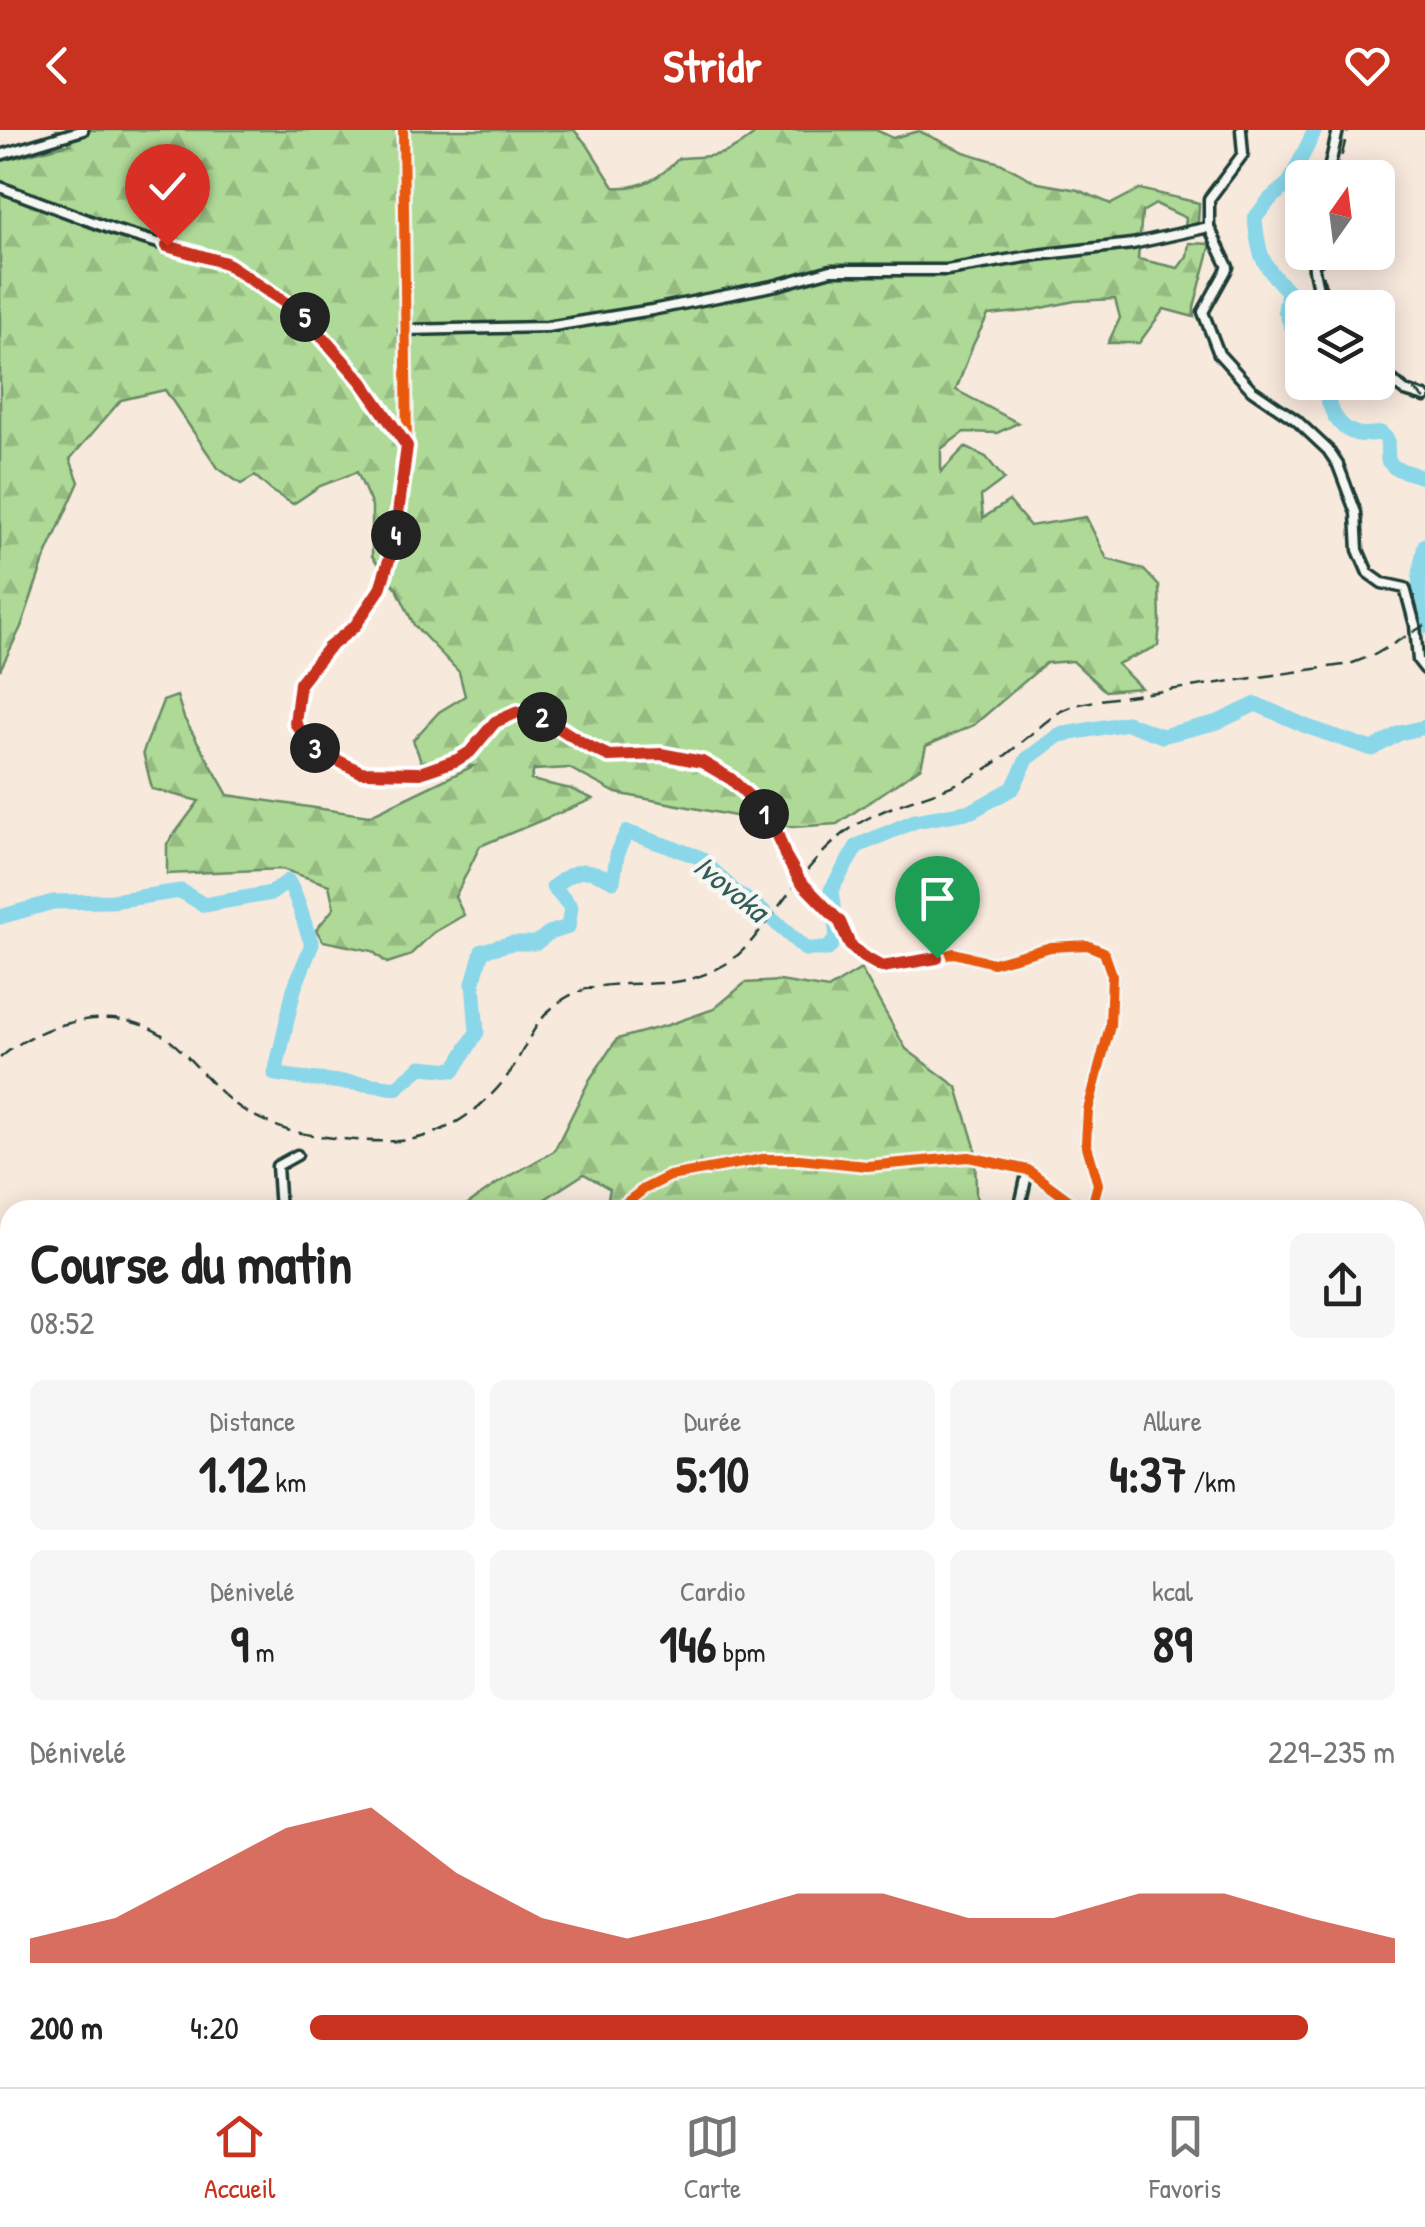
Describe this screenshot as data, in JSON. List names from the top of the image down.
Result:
{
  "water": ["Ivovoka"],
  "north": "top",
  "page": {
    "header": "Stridr",
    "pins": [
      "5",
      "4",
      "2",
      "3",
      "1"
    ],
    "heading": ["Course du matin", "08:52"],
    "stats": [
      ["Distance", "1.12 km"],
      ["Durée", "5:10"],
      ["Allure", "4:37 /km"],
      ["Dénivelé", "9 m"],
      ["Cardio", "146 bpm"],
      ["kcal", "89"]
    ],
    "chart": ["Dénivelé", "229–235 m"],
    "list": [
      {
        "name": "200 m",
        "note": "4:20"
      }
    ],
    "tabs": ["Accueil", "Carte", "Favoris"]
  }
}
